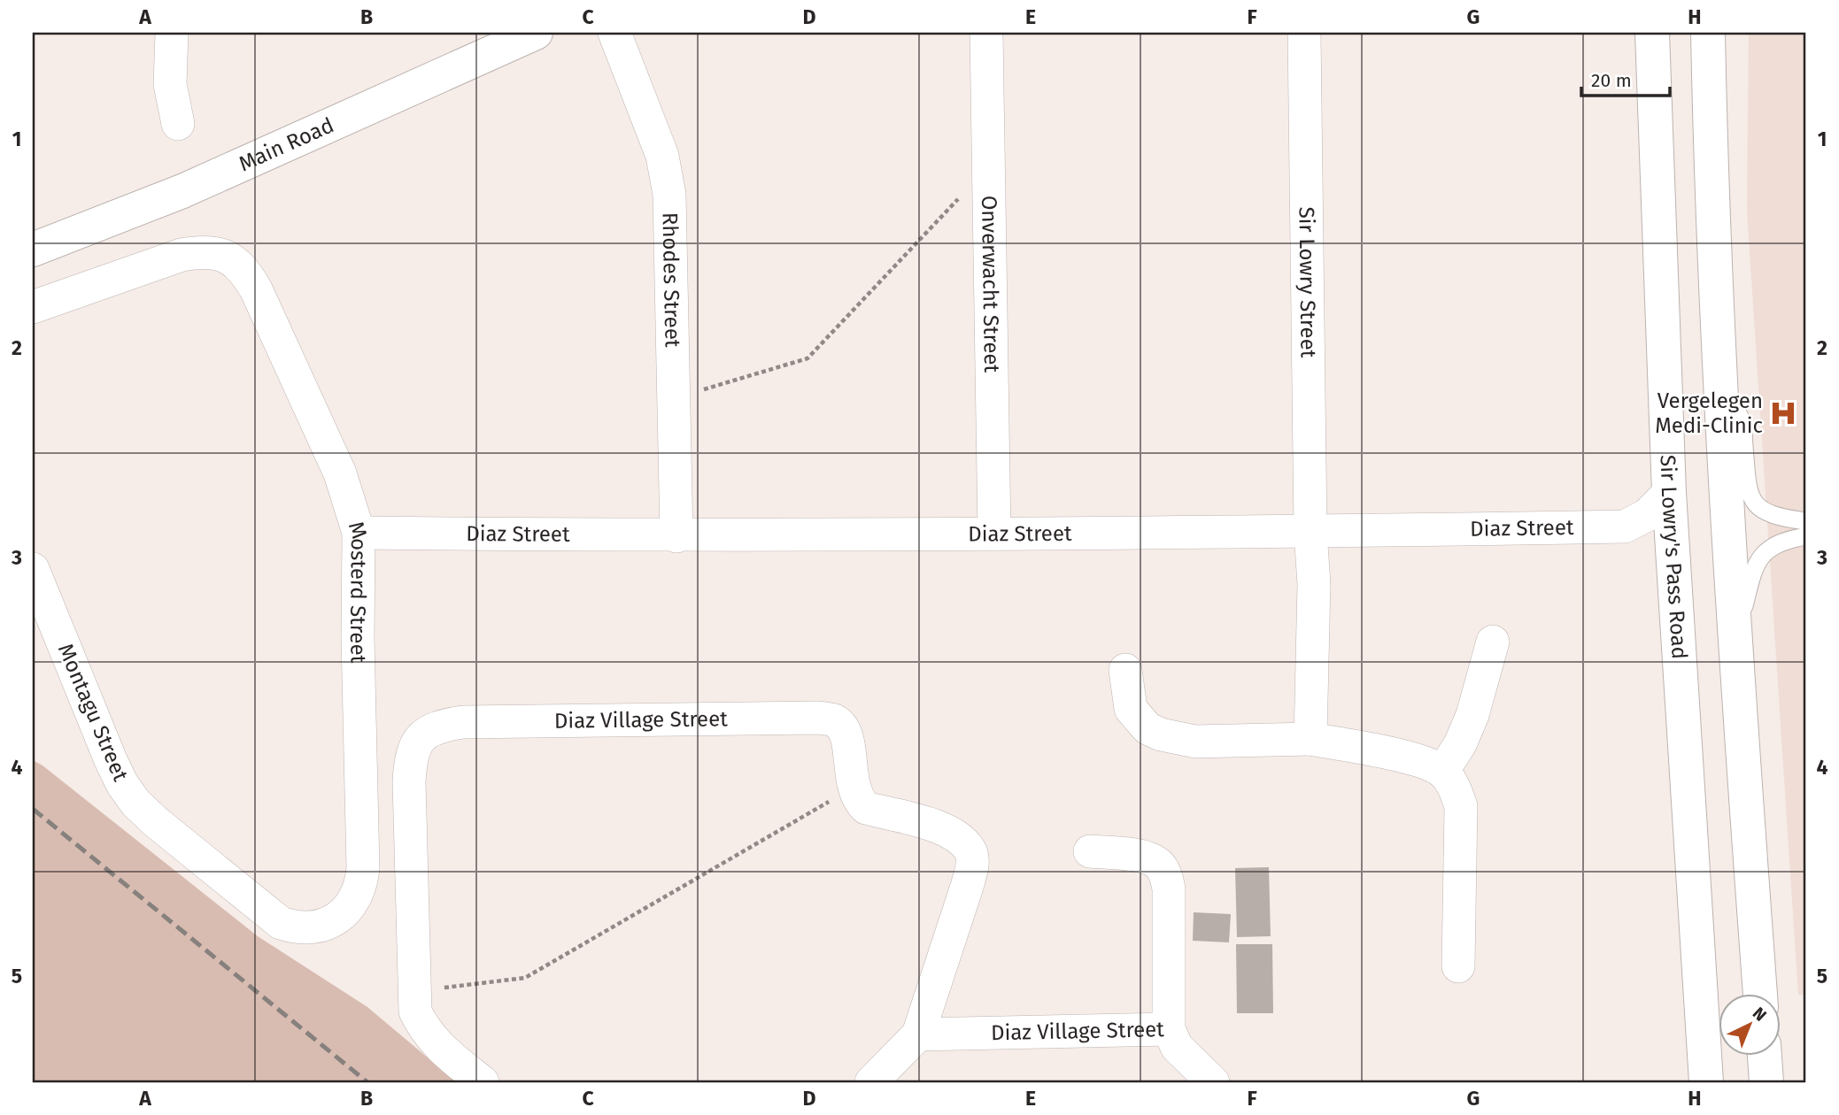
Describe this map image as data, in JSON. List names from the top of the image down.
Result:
{
  "streets": {
    "main road": ["Main Road", "Sir Lowry's Pass Road"],
    "street": [
      "Rhodes Street",
      "Sir Lowry Street",
      "Onverwacht Street",
      "Diaz Street",
      "Mosterd Street",
      "Montagu Street",
      "Diaz Village Street"
    ]
  },
  "crossings": [
    ["Rhodes Street", "Diaz Street"],
    ["Sir Lowry Street", "Diaz Street"],
    ["Onverwacht Street", "Diaz Street"],
    ["Diaz Street", "Sir Lowry's Pass Road"],
    ["Diaz Street", "Mosterd Street"],
    ["Mosterd Street", "Montagu Street"]
  ],
  "places": {
    "hospital": ["Vergelegen Medi-Clinic"]
  },
  "scale_bar": "20 m",
  "north": "top right",
  "grid": {
    "columns": [
      "A",
      "B",
      "C",
      "D",
      "E",
      "F",
      "G",
      "H"
    ],
    "rows": [
      "1",
      "2",
      "3",
      "4",
      "5"
    ]
  }
}
